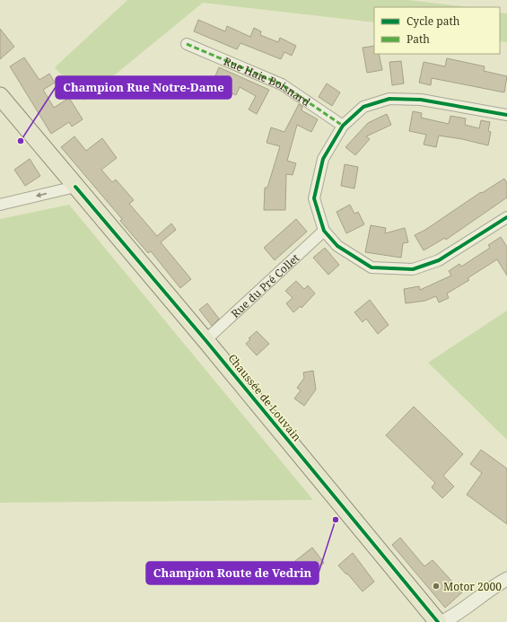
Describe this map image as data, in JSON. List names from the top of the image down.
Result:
{
  "streets": {
    "main road": ["Chaussée de Louvain"],
    "street": ["Rue Haie Boisnard", "Rue du Pré Collet"]
  },
  "crossings": [
    ["Rue du Pré Collet", "Chaussée de Louvain"]
  ],
  "places": ["Champion Rue Notre-Dame", "Champion Route de Vedrin", "Motor 2000"],
  "legend": ["Cycle path", "Path"]
}
